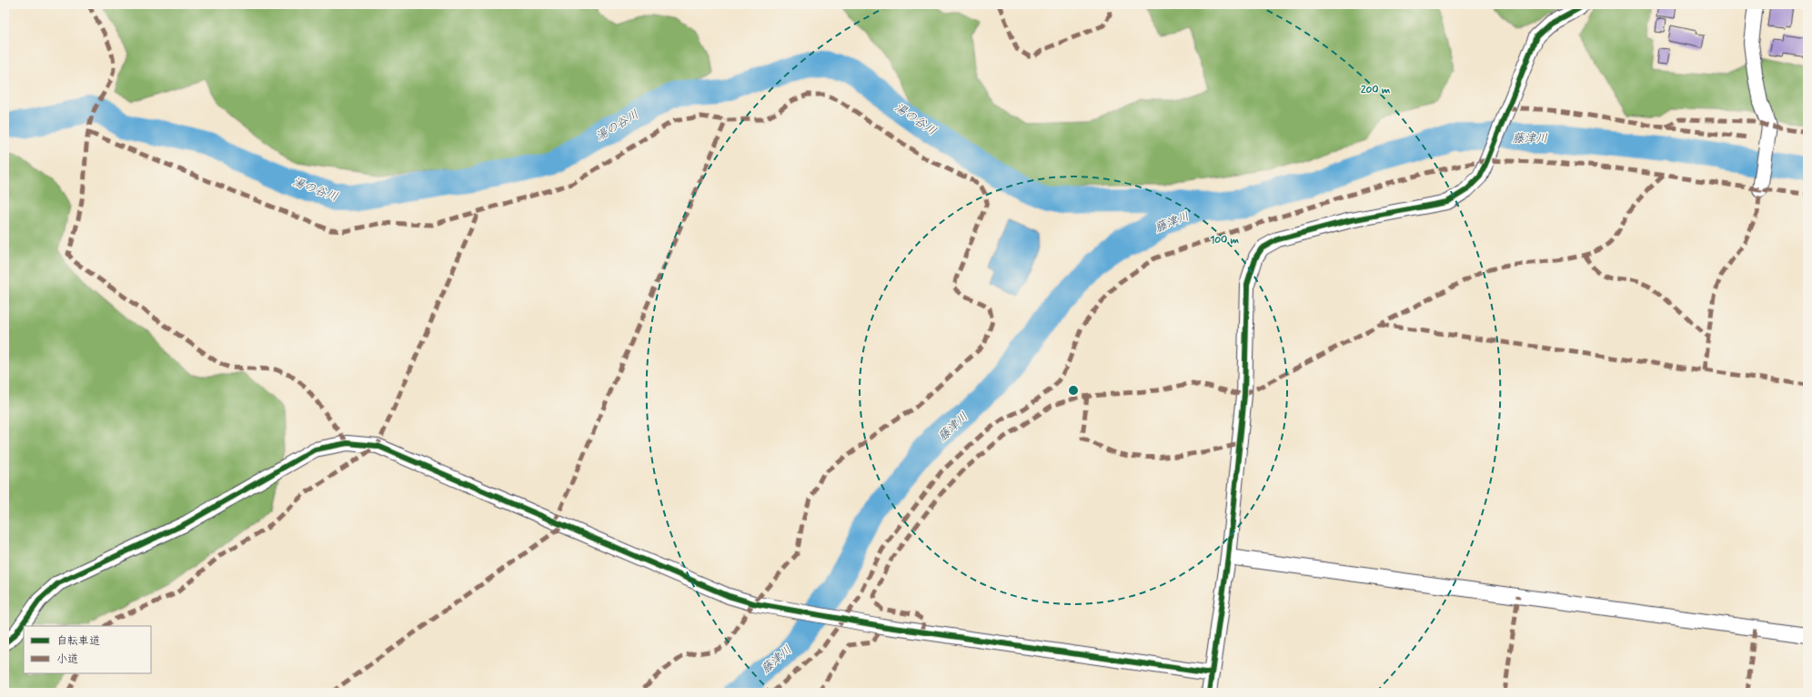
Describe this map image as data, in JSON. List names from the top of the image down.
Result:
{
  "water": ["湯の谷川", "藤津川"],
  "legend": ["自転車道", "小道"],
  "rings": ["200 m", "100 m"]
}
